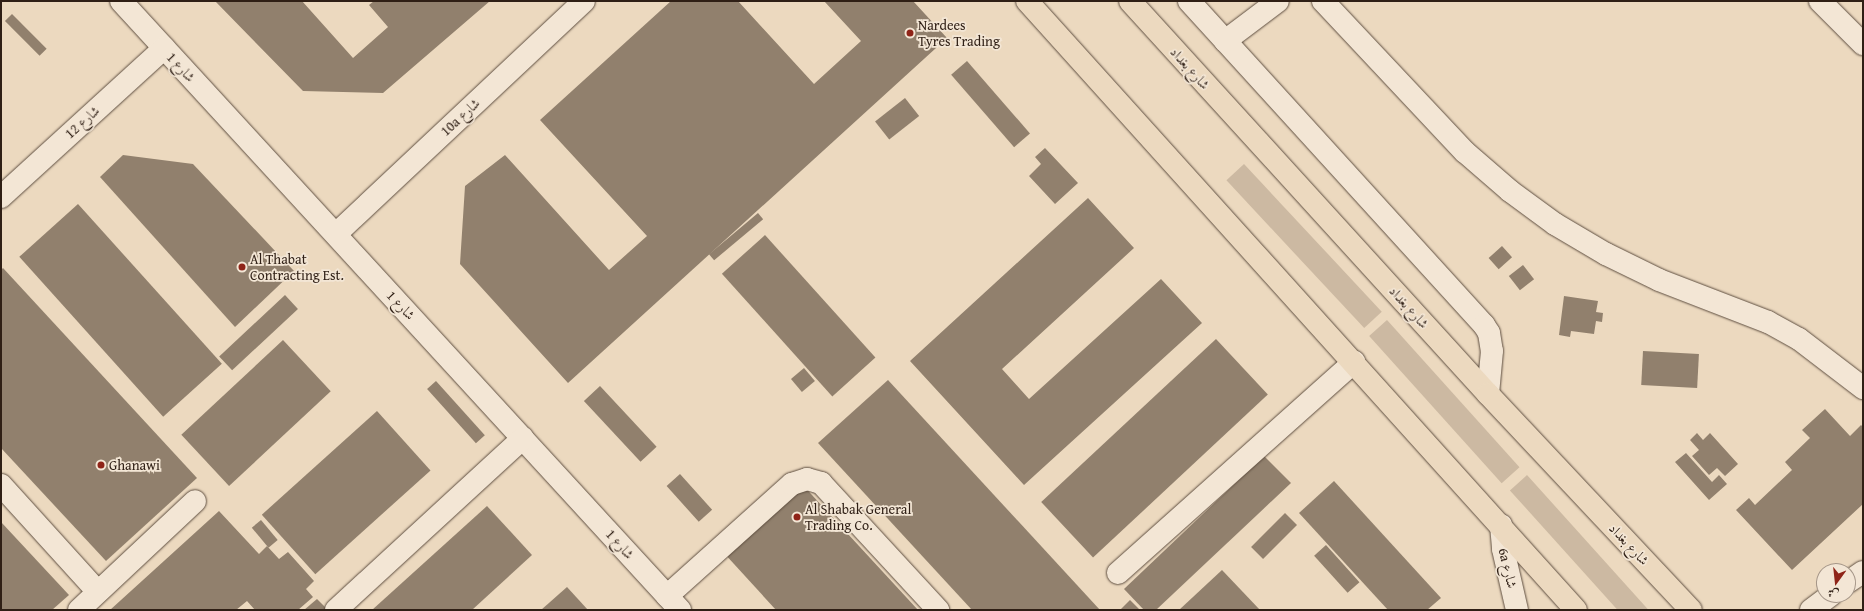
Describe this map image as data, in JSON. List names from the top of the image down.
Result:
{
  "streets": {
    "main road": ["شارع بغداد"],
    "street": [
      "شارع 1",
      "10a شارع",
      "شارع 12",
      "6a شارع"
    ]
  },
  "crossings": [
    ["شارع 1", "10a شارع"],
    ["شارع 1", "شارع 12"]
  ],
  "places": [
    "Nardees Tyres Trading",
    "Al Thabat Contracting Est.",
    "Ghanawi",
    "Al Shabak General Trading Co."
  ],
  "north": "bottom"
}
